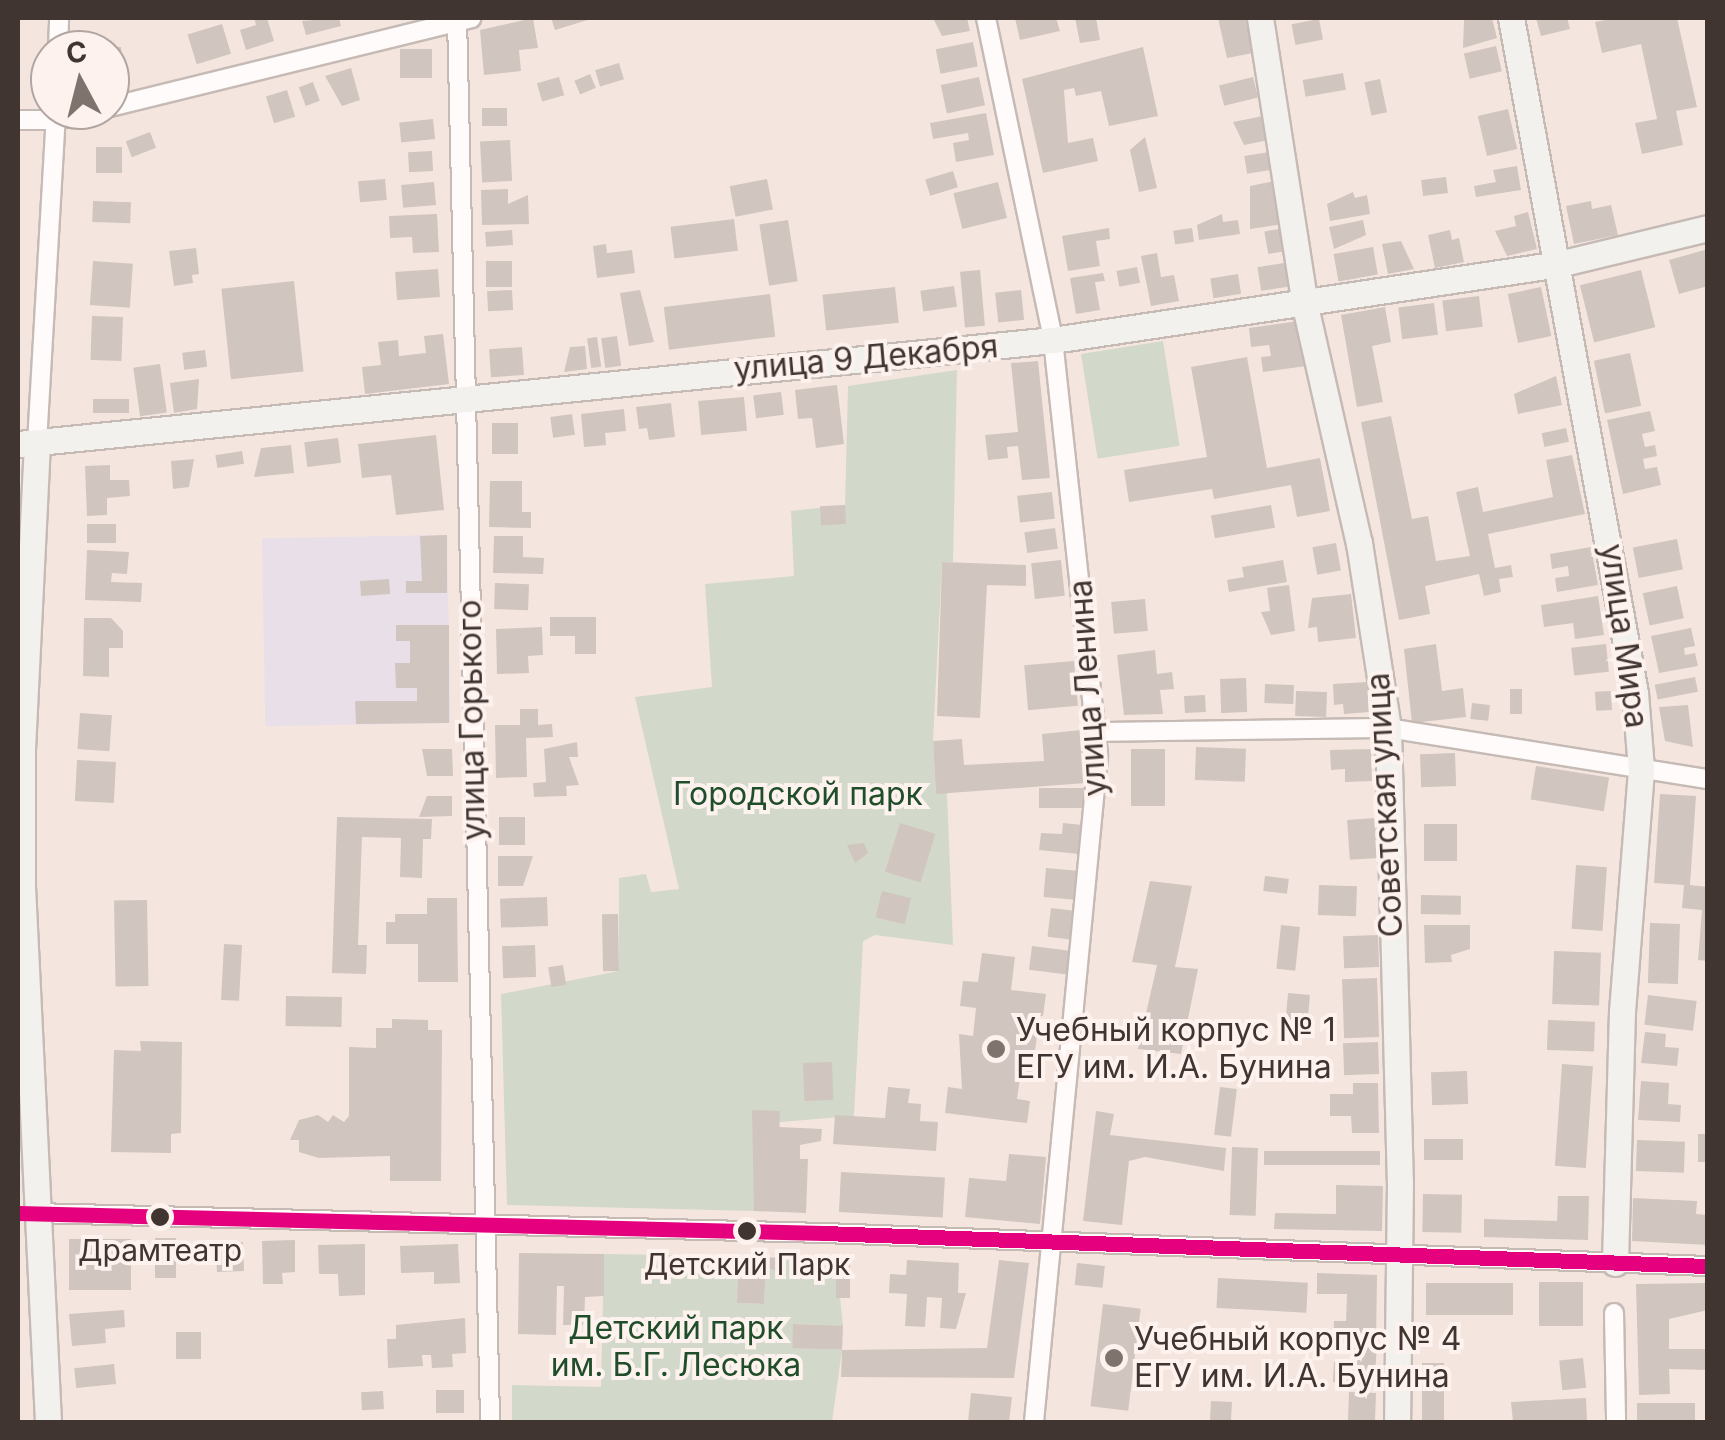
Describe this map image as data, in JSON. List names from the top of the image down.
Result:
{
  "streets": {
    "street": [
      "улица 9 Декабря",
      "улица Мира",
      "улица Ленина",
      "улица Горького",
      "Советская улица"
    ]
  },
  "crossings": [
    ["улица 9 Декабря", "улица Мира"],
    ["улица 9 Декабря", "улица Ленина"],
    ["улица 9 Декабря", "улица Горького"],
    ["улица 9 Декабря", "Советская улица"]
  ],
  "parks": ["Городской парк", "Детский парк им. Б.Г. Лесюка"],
  "places": [
    "Учебный корпус № 1 ЕГУ им. И.А. Бунина",
    "Драмтеатр",
    "Детский Парк",
    "Учебный корпус № 4 ЕГУ им. И.А. Бунина"
  ],
  "north": "top"
}
